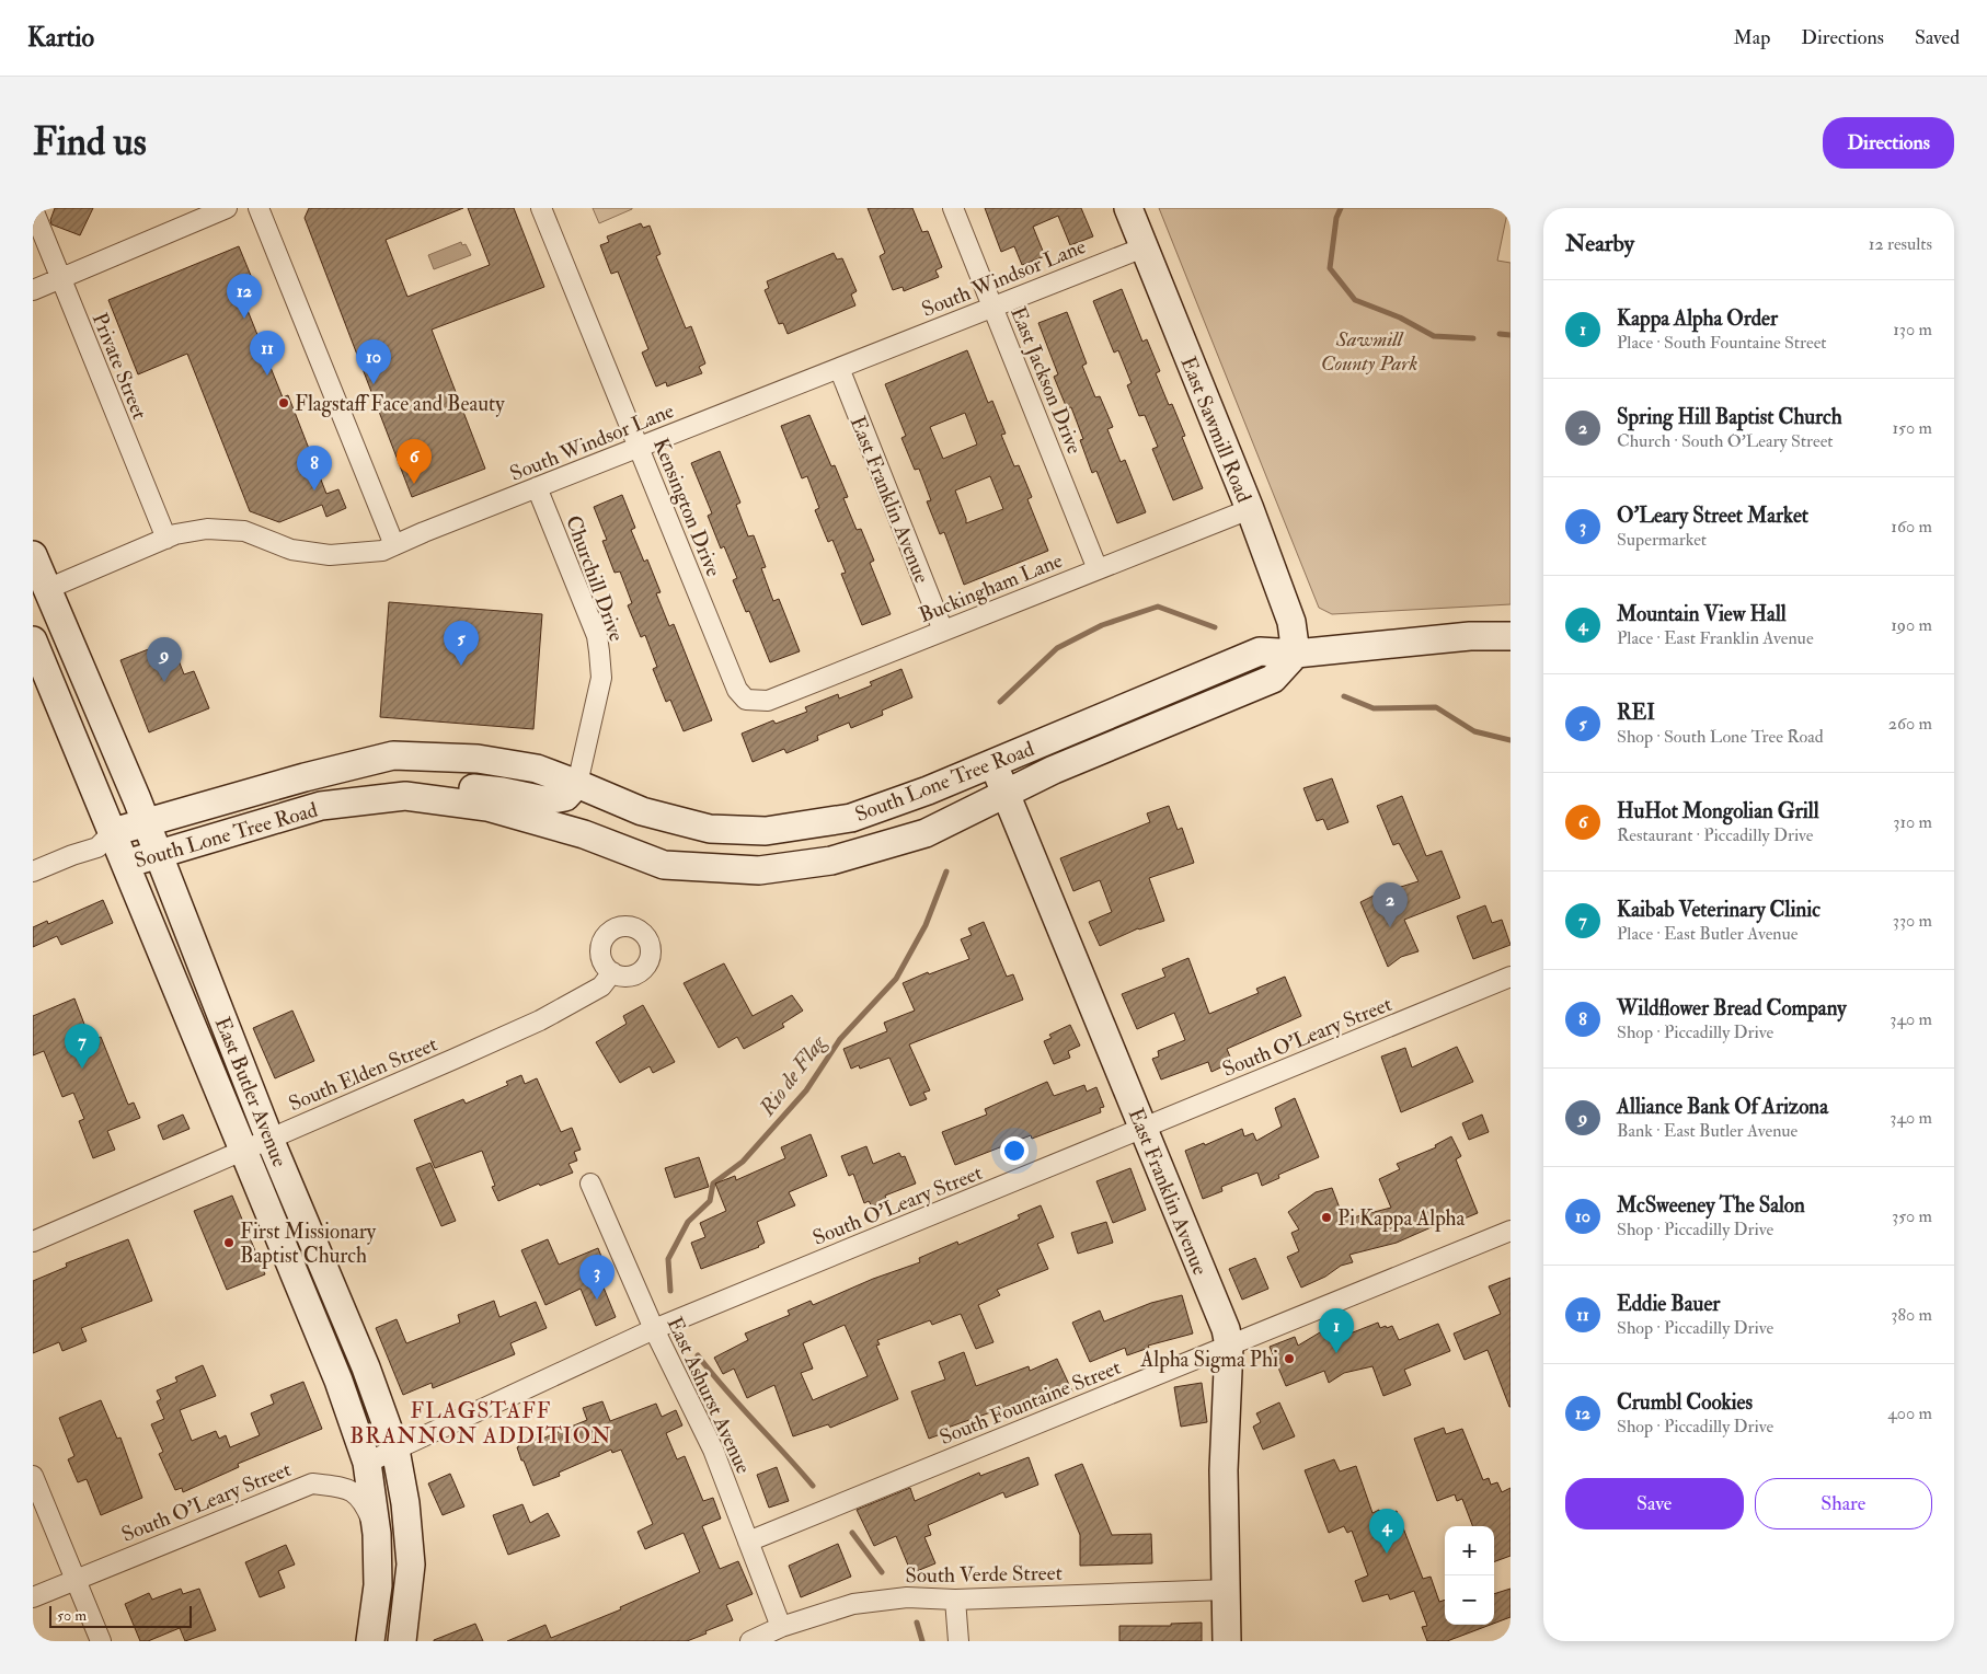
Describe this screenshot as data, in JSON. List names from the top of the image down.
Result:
{
  "streets": {
    "main road": [
      "East Sawmill Road",
      "East Franklin Avenue",
      "South Lone Tree Road",
      "East Butler Avenue"
    ],
    "street": [
      "South Windsor Lane",
      "Private Street",
      "East Jackson Drive",
      "Kensington Drive",
      "Churchill Drive",
      "Buckingham Lane",
      "South O'Leary Street",
      "South Elden Street",
      "East Ashurst Avenue",
      "South Fountaine Street",
      "South Verde Street"
    ]
  },
  "crossings": [
    ["South Windsor Lane", "Private Street"],
    ["South Windsor Lane", "East Jackson Drive"],
    ["South Windsor Lane", "East Sawmill Road"],
    ["South Windsor Lane", "East Franklin Avenue"],
    ["South Windsor Lane", "Kensington Drive"],
    ["South Windsor Lane", "Churchill Drive"],
    ["South Windsor Lane", "East Butler Avenue"],
    ["East Jackson Drive", "Buckingham Lane"],
    ["East Sawmill Road", "Buckingham Lane"],
    ["East Sawmill Road", "South Lone Tree Road"],
    ["East Franklin Avenue", "Buckingham Lane"],
    ["East Franklin Avenue", "South Lone Tree Road"],
    ["East Franklin Avenue", "South O'Leary Street"],
    ["East Franklin Avenue", "South Fountaine Street"],
    ["East Franklin Avenue", "South Verde Street"],
    ["Kensington Drive", "Buckingham Lane"],
    ["Churchill Drive", "South Lone Tree Road"],
    ["South Lone Tree Road", "East Butler Avenue"],
    ["South O'Leary Street", "East Butler Avenue"],
    ["South O'Leary Street", "East Ashurst Avenue"],
    ["South Elden Street", "East Butler Avenue"],
    ["East Ashurst Avenue", "South Fountaine Street"],
    ["East Ashurst Avenue", "South Verde Street"]
  ],
  "districts": ["FLAGSTAFF BRANNON ADDITION"],
  "water": ["Rio de Flag"],
  "parks": ["Sawmill County Park"],
  "places": [
    "Flagstaff Face and Beauty",
    "Pi Kappa Alpha",
    "First Missionary Baptist Church",
    "Alpha Sigma Phi"
  ],
  "scale_bar": "50 m",
  "page": {
    "header": "Kartio",
    "nav": ["Map", "Directions", "Saved"],
    "buttons": [
      "Directions",
      ["Save", "Share"]
    ],
    "title": "Find us",
    "heading": ["Nearby", "12 results"],
    "pins": [
      "12",
      "11",
      "10",
      "6",
      "8",
      "5",
      "9",
      "2",
      "7",
      "3",
      "1",
      "4"
    ],
    "list": [
      {
        "mark": "1",
        "name": "Kappa Alpha Order",
        "note": "Place · South Fountaine Street",
        "value": "130 m"
      },
      {
        "mark": "2",
        "name": "Spring Hill Baptist Church",
        "note": "Church · South O'Leary Street",
        "value": "150 m"
      },
      {
        "mark": "3",
        "name": "O'Leary Street Market",
        "note": "Supermarket",
        "value": "160 m"
      },
      {
        "mark": "4",
        "name": "Mountain View Hall",
        "note": "Place · East Franklin Avenue",
        "value": "190 m"
      },
      {
        "mark": "5",
        "name": "REI",
        "note": "Shop · South Lone Tree Road",
        "value": "260 m"
      },
      {
        "mark": "6",
        "name": "HuHot Mongolian Grill",
        "note": "Restaurant · Piccadilly Drive",
        "value": "310 m"
      },
      {
        "mark": "7",
        "name": "Kaibab Veterinary Clinic",
        "note": "Place · East Butler Avenue",
        "value": "330 m"
      },
      {
        "mark": "8",
        "name": "Wildflower Bread Company",
        "note": "Shop · Piccadilly Drive",
        "value": "340 m"
      },
      {
        "mark": "9",
        "name": "Alliance Bank Of Arizona",
        "note": "Bank · East Butler Avenue",
        "value": "340 m"
      },
      {
        "mark": "10",
        "name": "McSweeney The Salon",
        "note": "Shop · Piccadilly Drive",
        "value": "350 m"
      },
      {
        "mark": "11",
        "name": "Eddie Bauer",
        "note": "Shop · Piccadilly Drive",
        "value": "380 m"
      },
      {
        "mark": "12",
        "name": "Crumbl Cookies",
        "note": "Shop · Piccadilly Drive",
        "value": "400 m"
      }
    ],
    "map_buttons": ["+", "−"],
    "scale": "50 m"
  }
}
